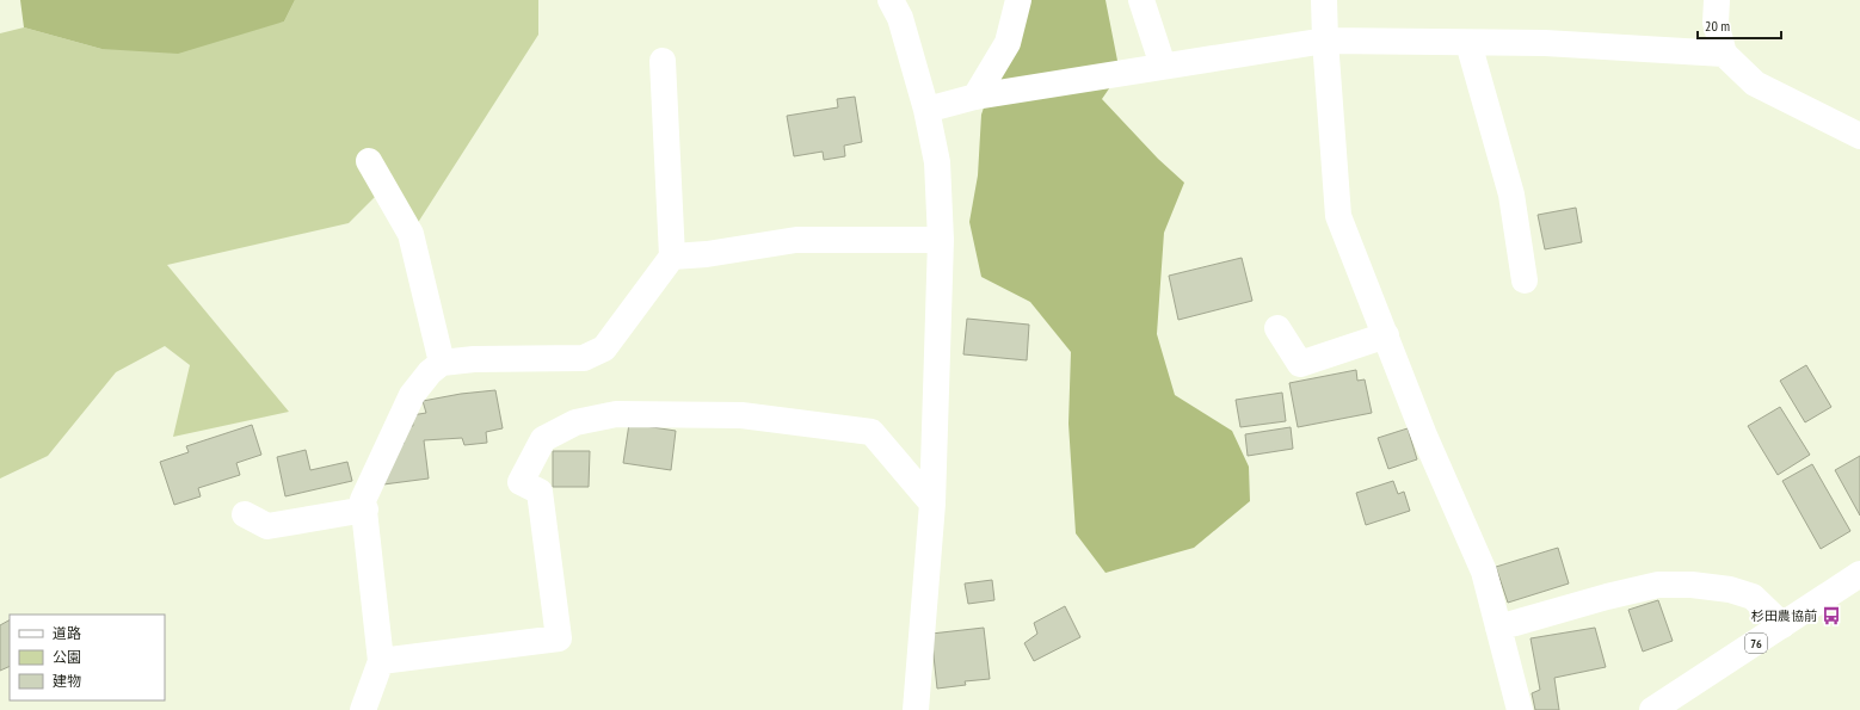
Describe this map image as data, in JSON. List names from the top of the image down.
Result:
{
  "streets": {
    "street": ["76"]
  },
  "places": {
    "bus stop": ["杉田農協前"]
  },
  "legend": ["道路", "公園", "建物"],
  "scale_bar": "20 m"
}
